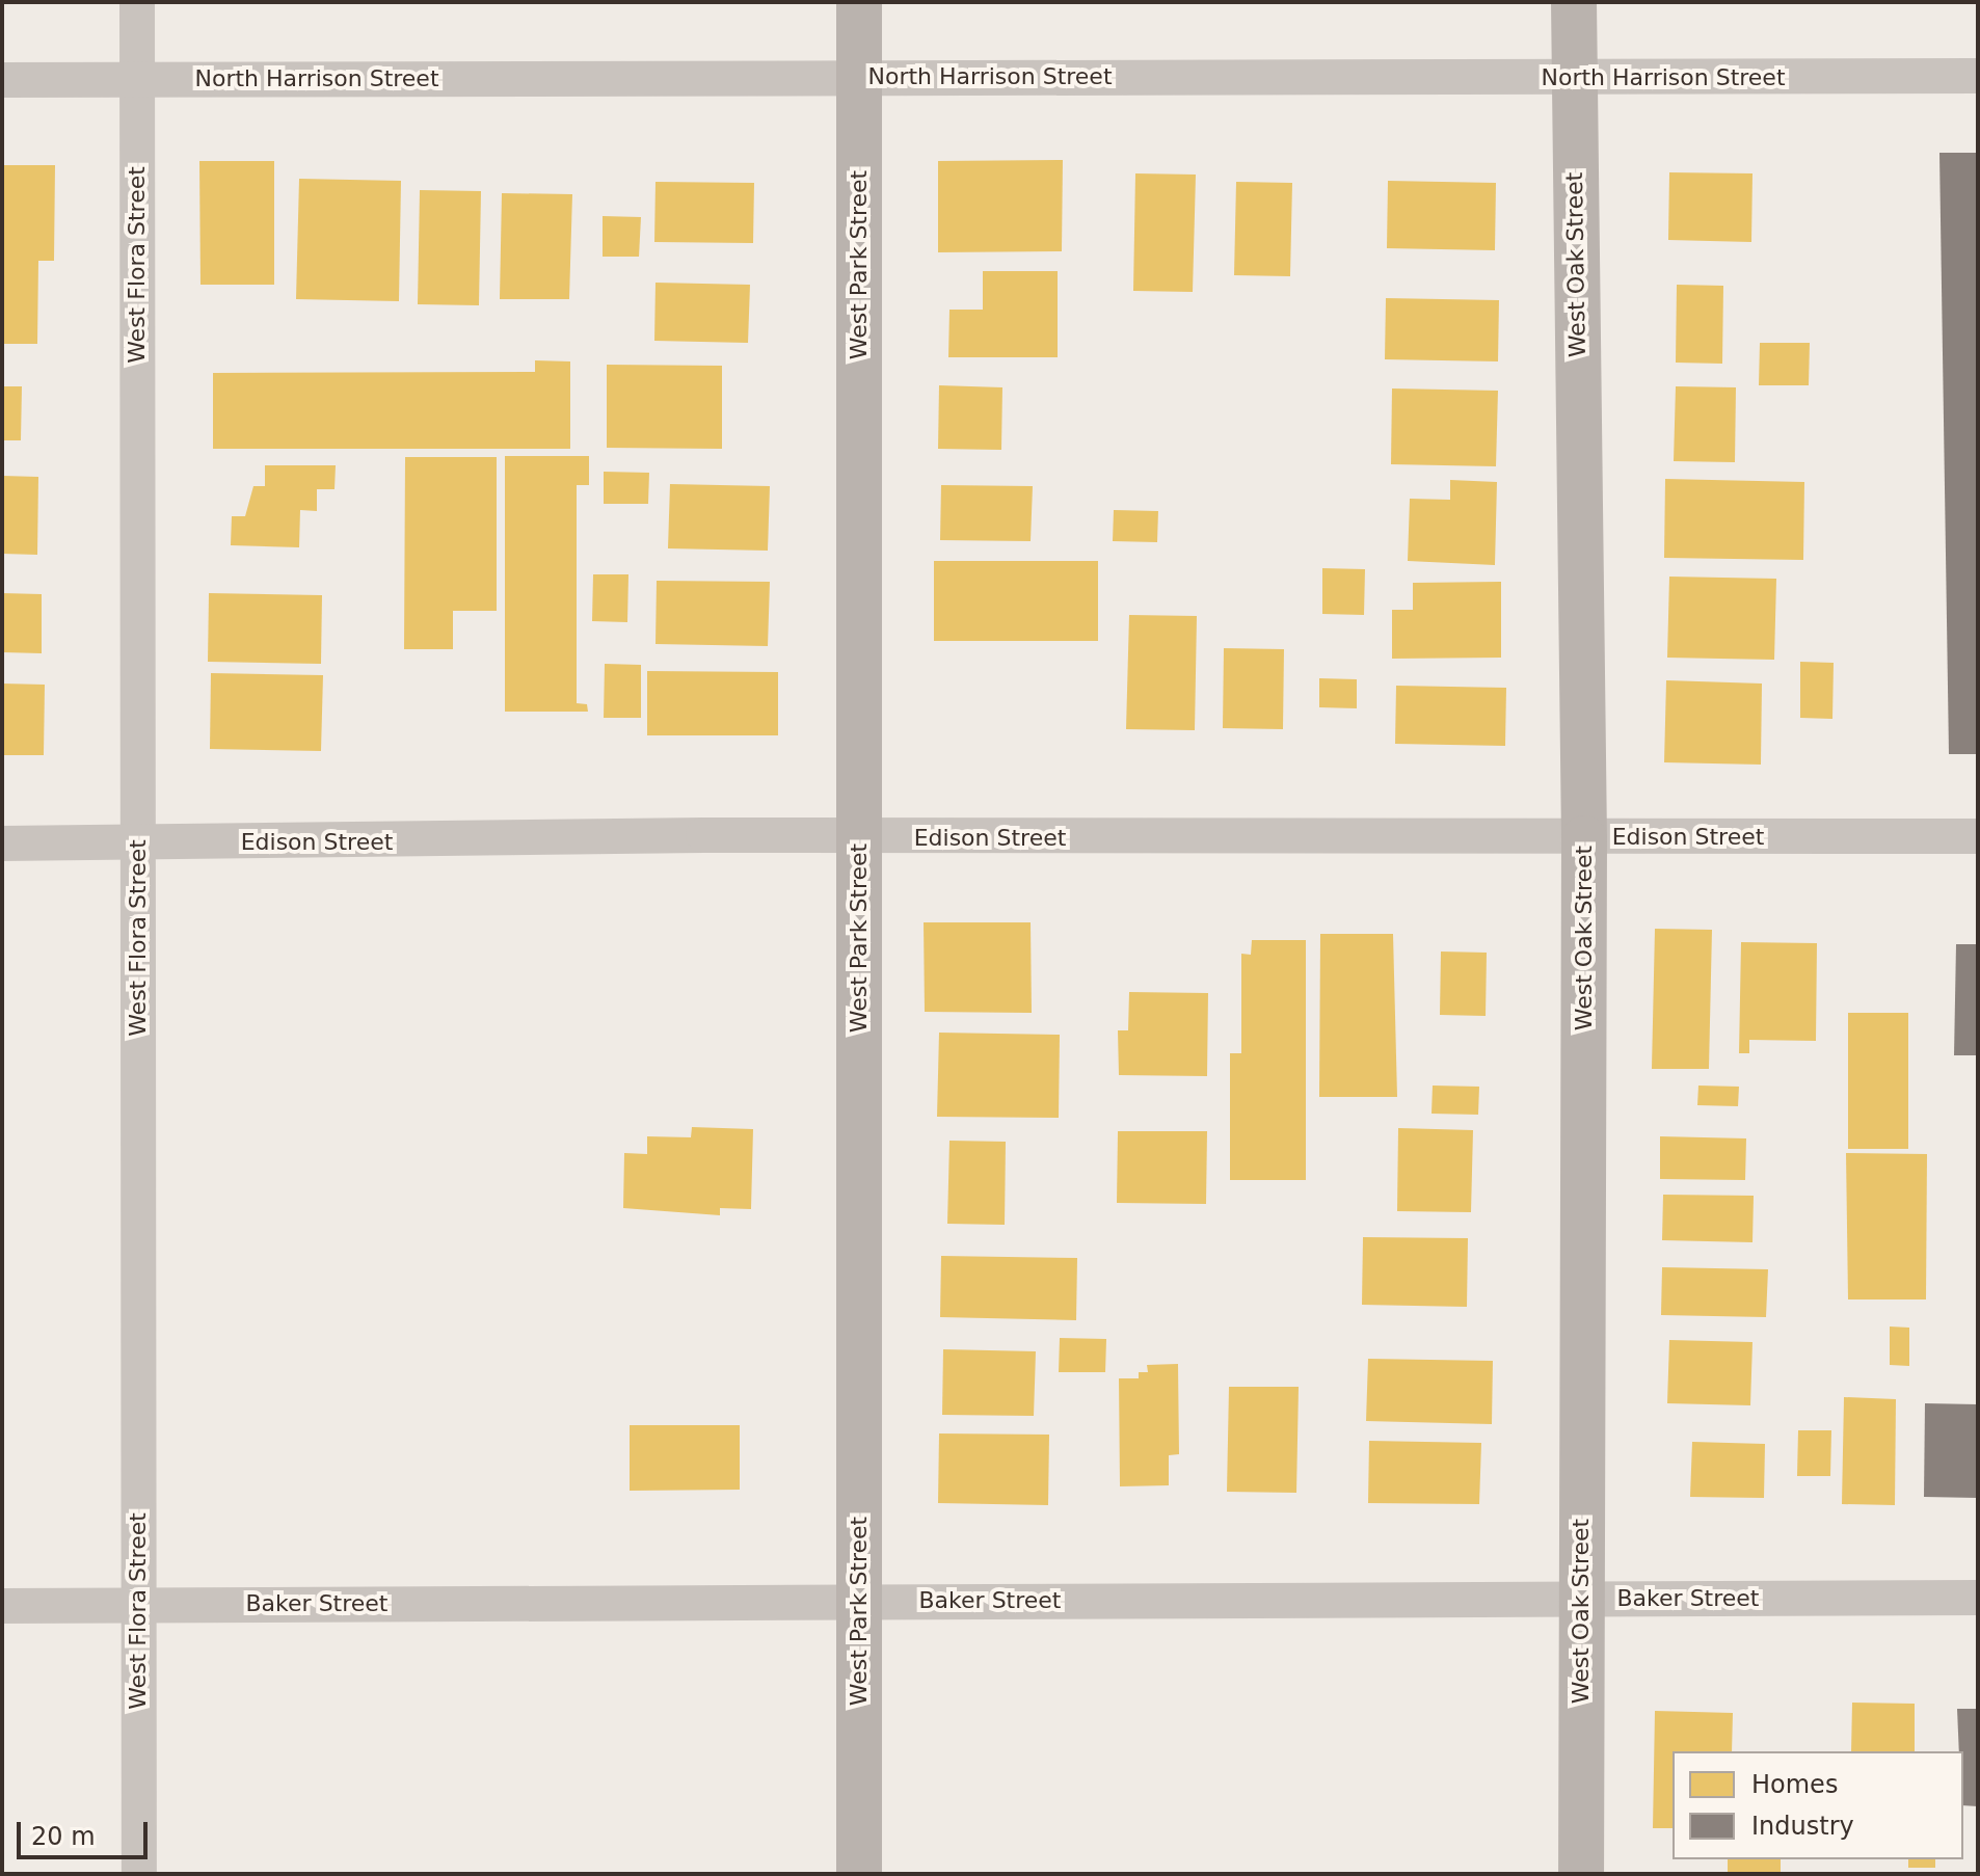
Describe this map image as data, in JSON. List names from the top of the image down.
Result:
{
  "streets": {
    "street": [
      "North Harrison Street",
      "West Flora Street",
      "West Park Street",
      "West Oak Street",
      "Edison Street",
      "Baker Street"
    ]
  },
  "crossings": [
    ["North Harrison Street", "West Flora Street"],
    ["North Harrison Street", "West Park Street"],
    ["North Harrison Street", "West Oak Street"],
    ["West Flora Street", "Edison Street"],
    ["West Flora Street", "Baker Street"],
    ["West Park Street", "Edison Street"],
    ["West Park Street", "Baker Street"],
    ["West Oak Street", "Edison Street"],
    ["West Oak Street", "Baker Street"]
  ],
  "legend": ["Homes", "Industry"],
  "scale_bar": "20 m"
}
